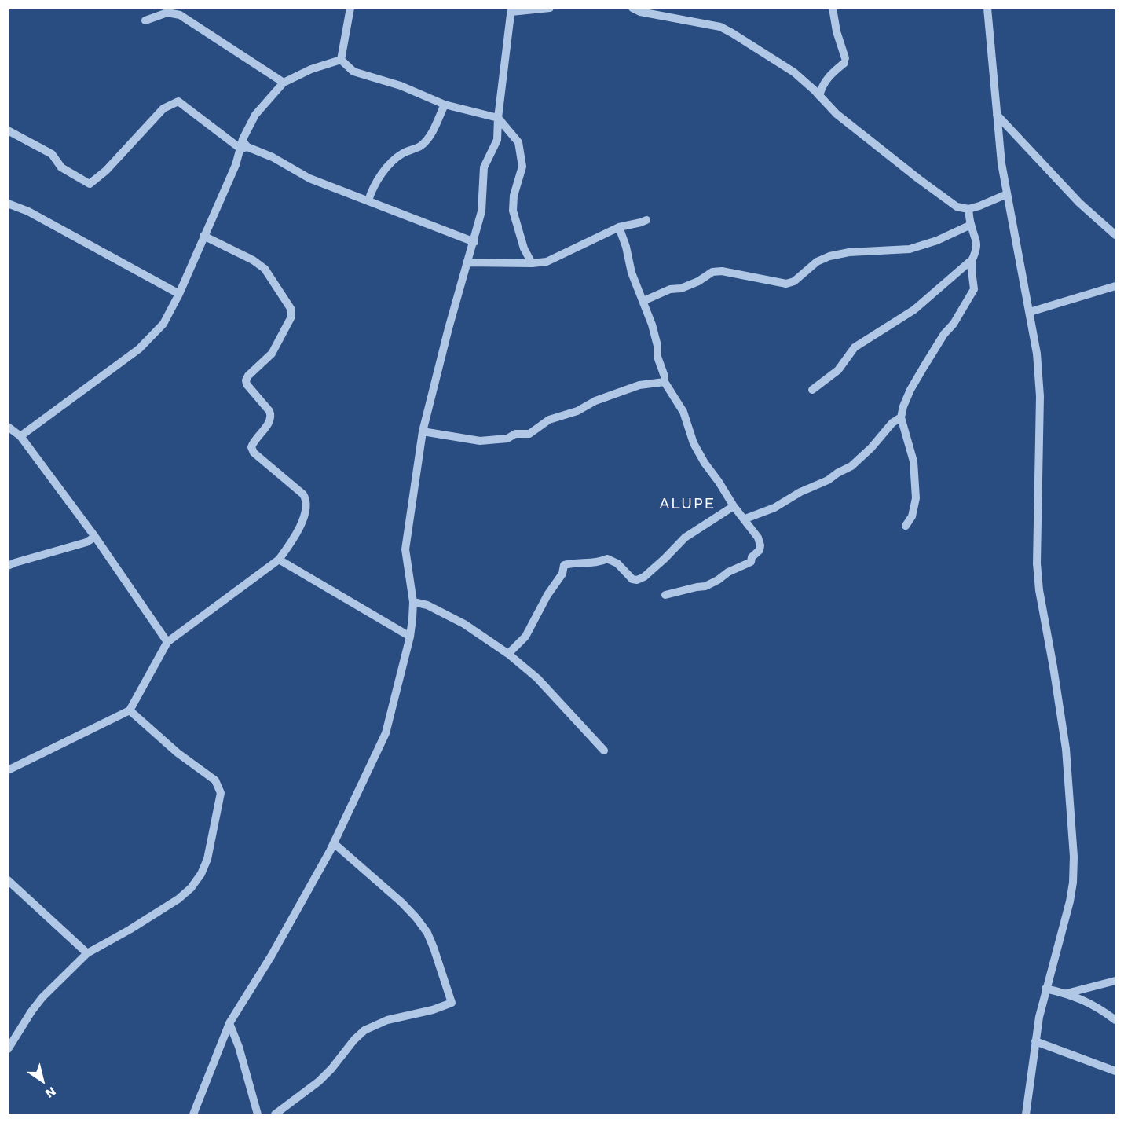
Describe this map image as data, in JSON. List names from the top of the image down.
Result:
{
  "districts": ["ALUPE"],
  "north": "bottom right"
}
